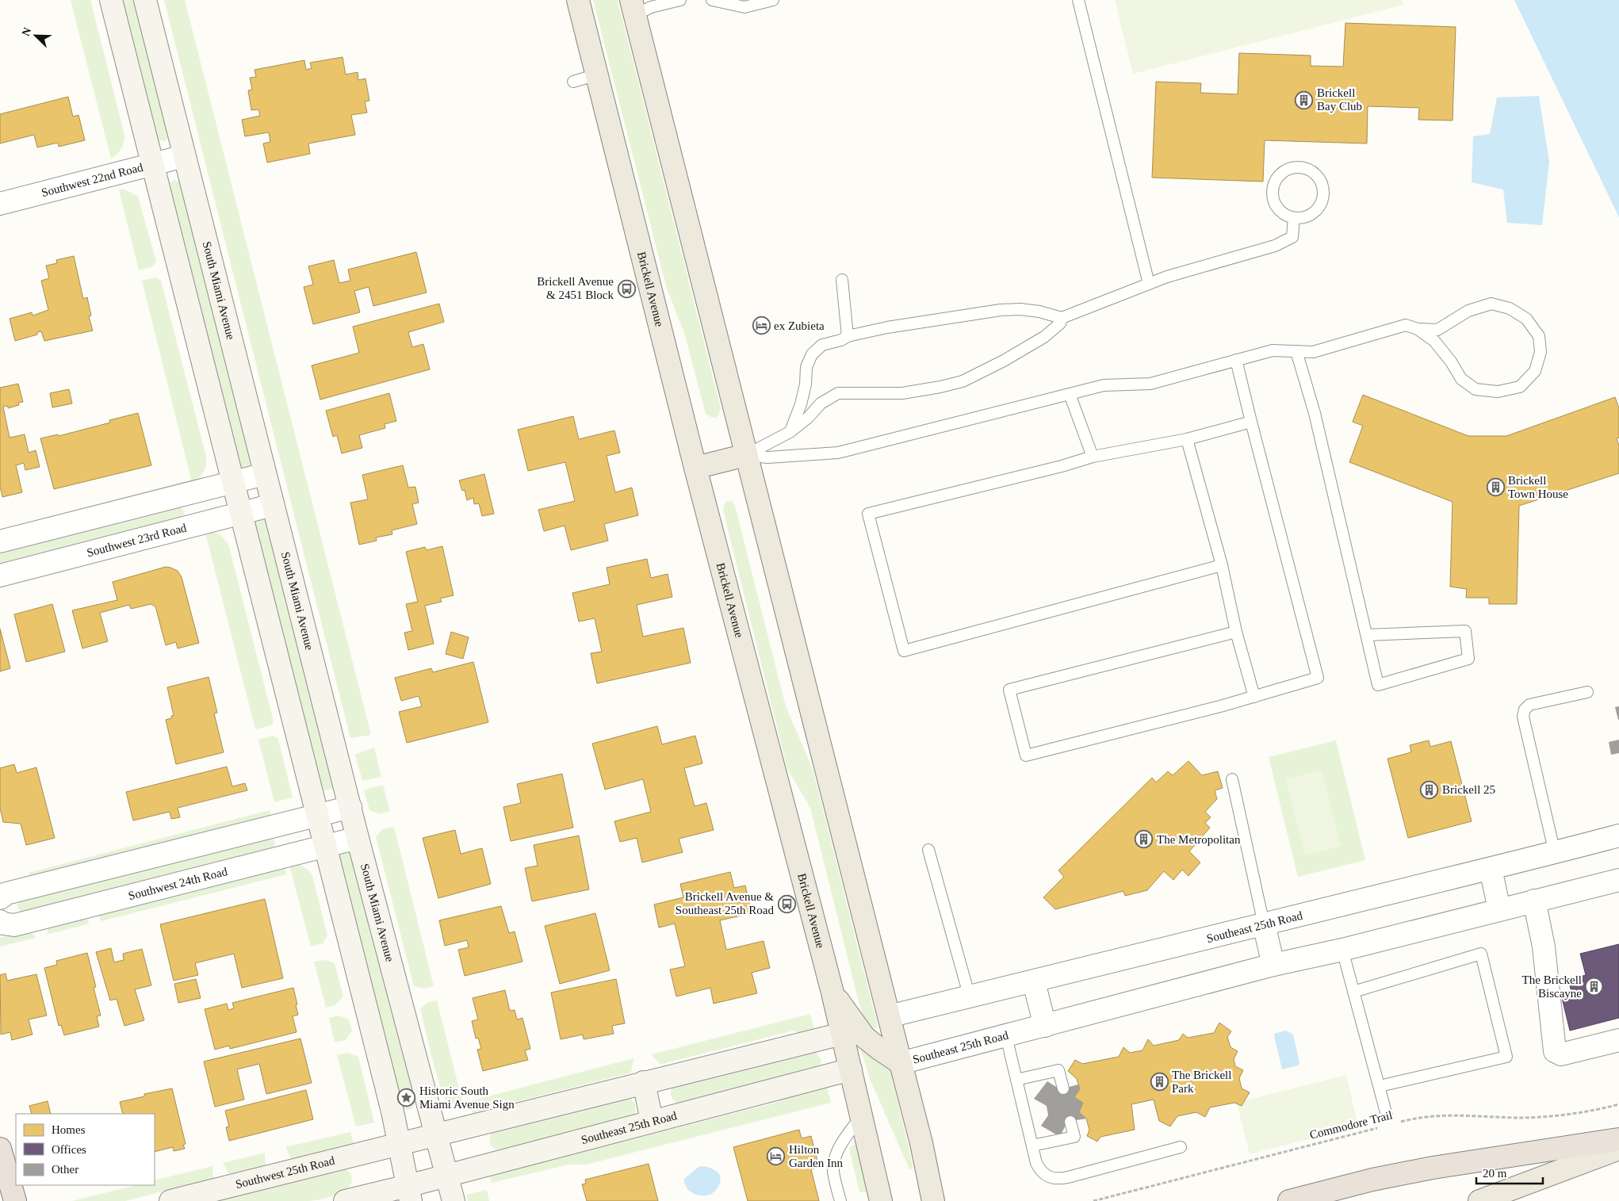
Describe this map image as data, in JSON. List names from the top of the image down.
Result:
{
  "streets": {
    "main road": [
      "Brickell Avenue",
      "South Miami Avenue",
      "Southeast 25th Road",
      "Southwest 25th Road"
    ],
    "street": ["Southwest 22nd Road", "Southwest 23rd Road", "Southwest 24th Road"],
    "path": ["Commodore Trail"]
  },
  "crossings": [
    ["Southwest 22nd Road", "South Miami Avenue"],
    ["Brickell Avenue", "Southeast 25th Road"],
    ["South Miami Avenue", "Southwest 23rd Road"],
    ["South Miami Avenue", "Southwest 24th Road"],
    ["South Miami Avenue", "Southeast 25th Road"]
  ],
  "places": {
    "building": [
      "Brickell Bay Club",
      "Brickell Town House",
      "Brickell 25",
      "The Metropolitan",
      "The Brickell Biscayne",
      "The Brickell Park"
    ],
    "bus stop": ["Brickell Avenue & 2451 Block", "Brickell Avenue & Southeast 25th Road"],
    "hotel": ["ex Zubieta", "Hilton Garden Inn"],
    "place": ["Historic South Miami Avenue Sign"]
  },
  "legend": ["Homes", "Offices", "Other"],
  "scale_bar": "20 m",
  "north": "top left"
}
